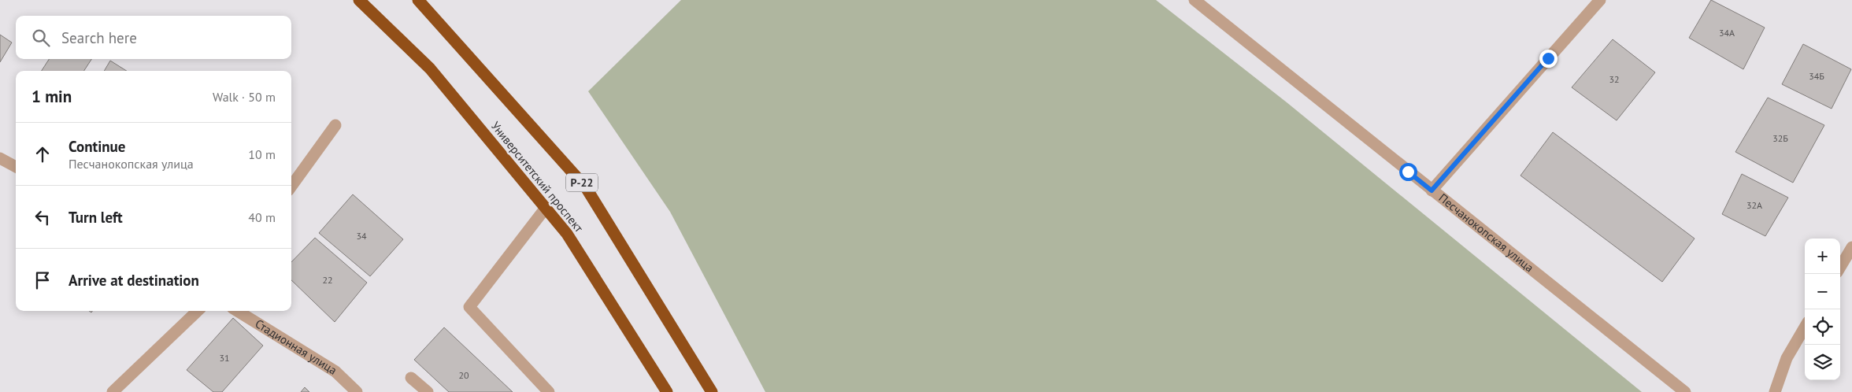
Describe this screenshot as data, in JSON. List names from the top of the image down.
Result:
{
  "streets": {
    "highway": ["Университетский проспект", "Р-22"],
    "street": ["Песчанокопская улица", "Стадионная улица"]
  },
  "house_numbers": [
    "34А",
    "34Б",
    "32",
    "32Б",
    "32А",
    "34",
    "22",
    "31",
    "20"
  ],
  "page": {
    "search": "Search here",
    "heading": ["1 min", "Walk · 50 m"],
    "list": [
      ["Continue", "Песчанокопская улица", "10 m"],
      ["Turn left", "40 m"],
      "Arrive at destination"
    ],
    "map_buttons": ["+", "−"]
  }
}
